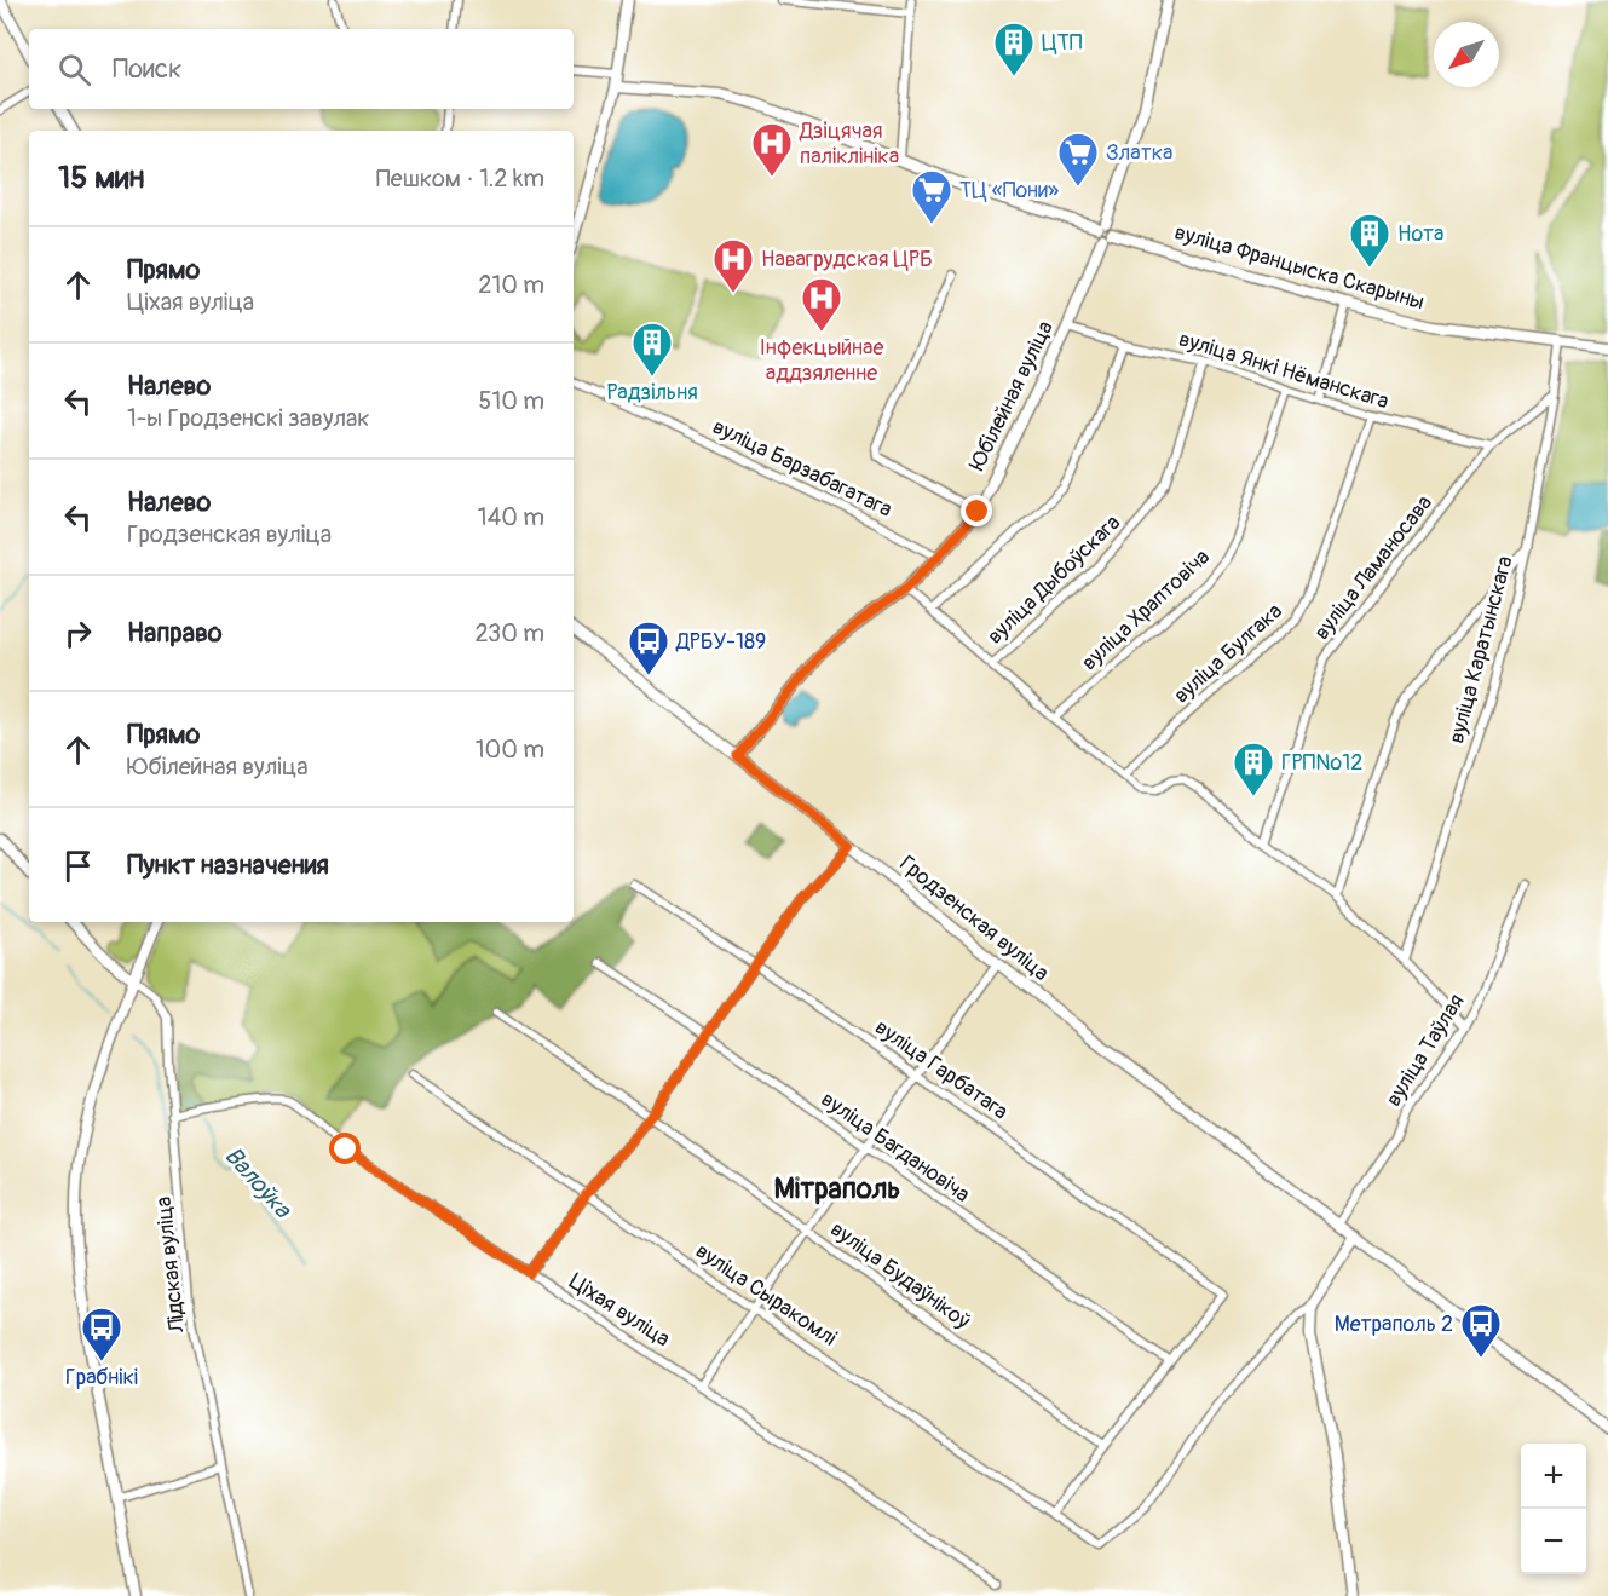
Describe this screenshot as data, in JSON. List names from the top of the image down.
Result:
{
  "streets": {
    "street": [
      "вуліца Францыска Скарыны",
      "вуліца Янкі Нёманскага",
      "Юбілейная вуліца",
      "вуліца Барзабагатага",
      "вуліца Ламаносава",
      "вуліца Дыбоўскага",
      "вуліца Храптовіча",
      "вуліца Каратынскага",
      "вуліца Булгака",
      "Гродзенская вуліца",
      "вуліца Таўлая",
      "вуліца Гарбатага",
      "вуліца Багдановіча",
      "Лідская вуліца",
      "вуліца Будаўнікоў",
      "вуліца Сыракомлі",
      "Ціхая вуліца"
    ]
  },
  "crossings": [
    ["вуліца Францыска Скарыны", "Юбілейная вуліца"],
    ["вуліца Францыска Скарыны", "вуліца Каратынскага"],
    ["вуліца Янкі Нёманскага", "Юбілейная вуліца"],
    ["вуліца Янкі Нёманскага", "вуліца Ламаносава"],
    ["вуліца Янкі Нёманскага", "вуліца Дыбоўскага"],
    ["вуліца Янкі Нёманскага", "вуліца Храптовіча"],
    ["вуліца Янкі Нёманскага", "вуліца Булгака"],
    ["Юбілейная вуліца", "вуліца Барзабагатага"],
    ["Юбілейная вуліца", "Гродзенская вуліца"],
    ["вуліца Ламаносава", "вуліца Каратынскага"],
    ["Гродзенская вуліца", "вуліца Таўлая"],
    ["вуліца Гарбатага", "вуліца Багдановіча"],
    ["Лідская вуліца", "Ціхая вуліца"]
  ],
  "districts": ["Мітраполь"],
  "water": ["Валоўка"],
  "places": {
    "building": [
      "ЦТП",
      "Нота",
      "Радзільня",
      "ГРП№12"
    ],
    "hospital": ["Дзіцячая паліклініка", "Навагрудская ЦРБ", "Інфекцыйнае аддзяленне"],
    "supermarket": ["Златка", "ТЦ «Пони»"],
    "bus stop": ["ДРБУ-189", "Метраполь 2", "Грабнікі"]
  },
  "north": "bottom left",
  "page": {
    "search": "Поиск",
    "heading": ["15 мин", "Пешком · 1.2 km"],
    "list": [
      ["Прямо", "Ціхая вуліца", "210 m"],
      ["Налево", "1-ы Гродзенскі завулак", "510 m"],
      ["Налево", "Гродзенская вуліца", "140 m"],
      ["Направо", "230 m"],
      ["Прямо", "Юбілейная вуліца", "100 m"],
      "Пункт назначения"
    ],
    "map_buttons": ["+", "−"]
  }
}
